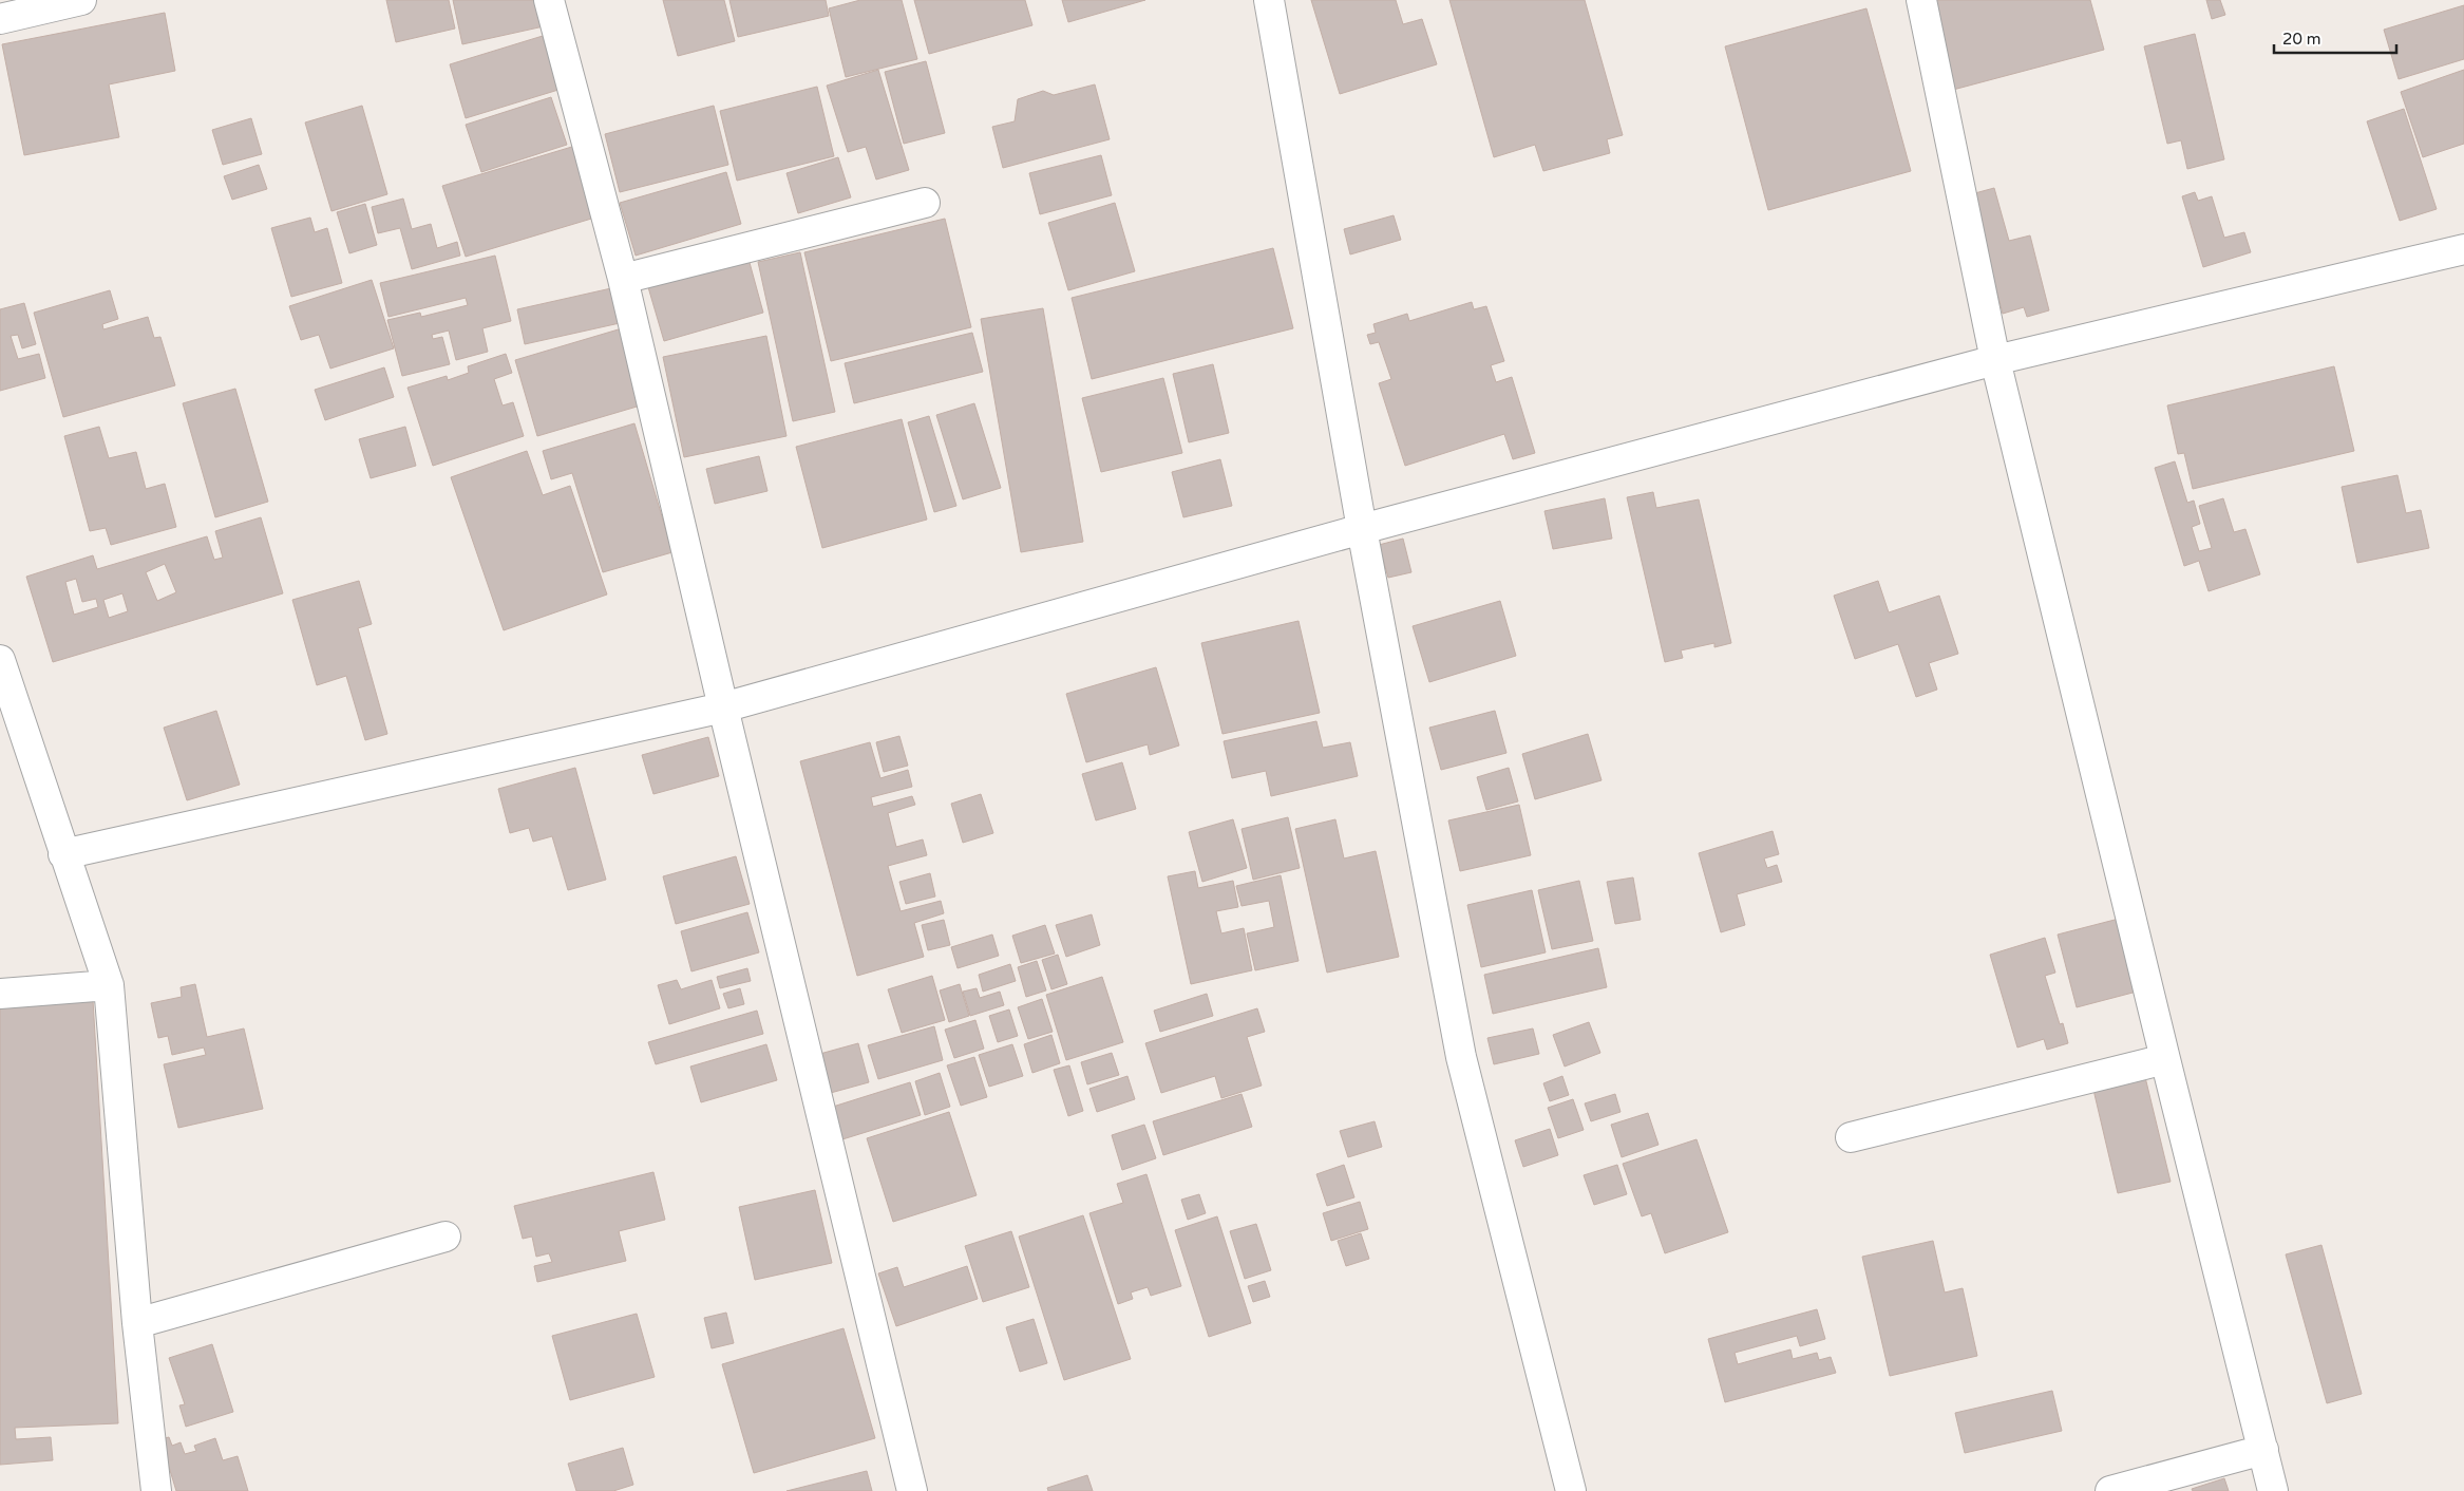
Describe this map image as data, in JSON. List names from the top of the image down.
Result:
{
  "scale_bar": "20 m"
}
